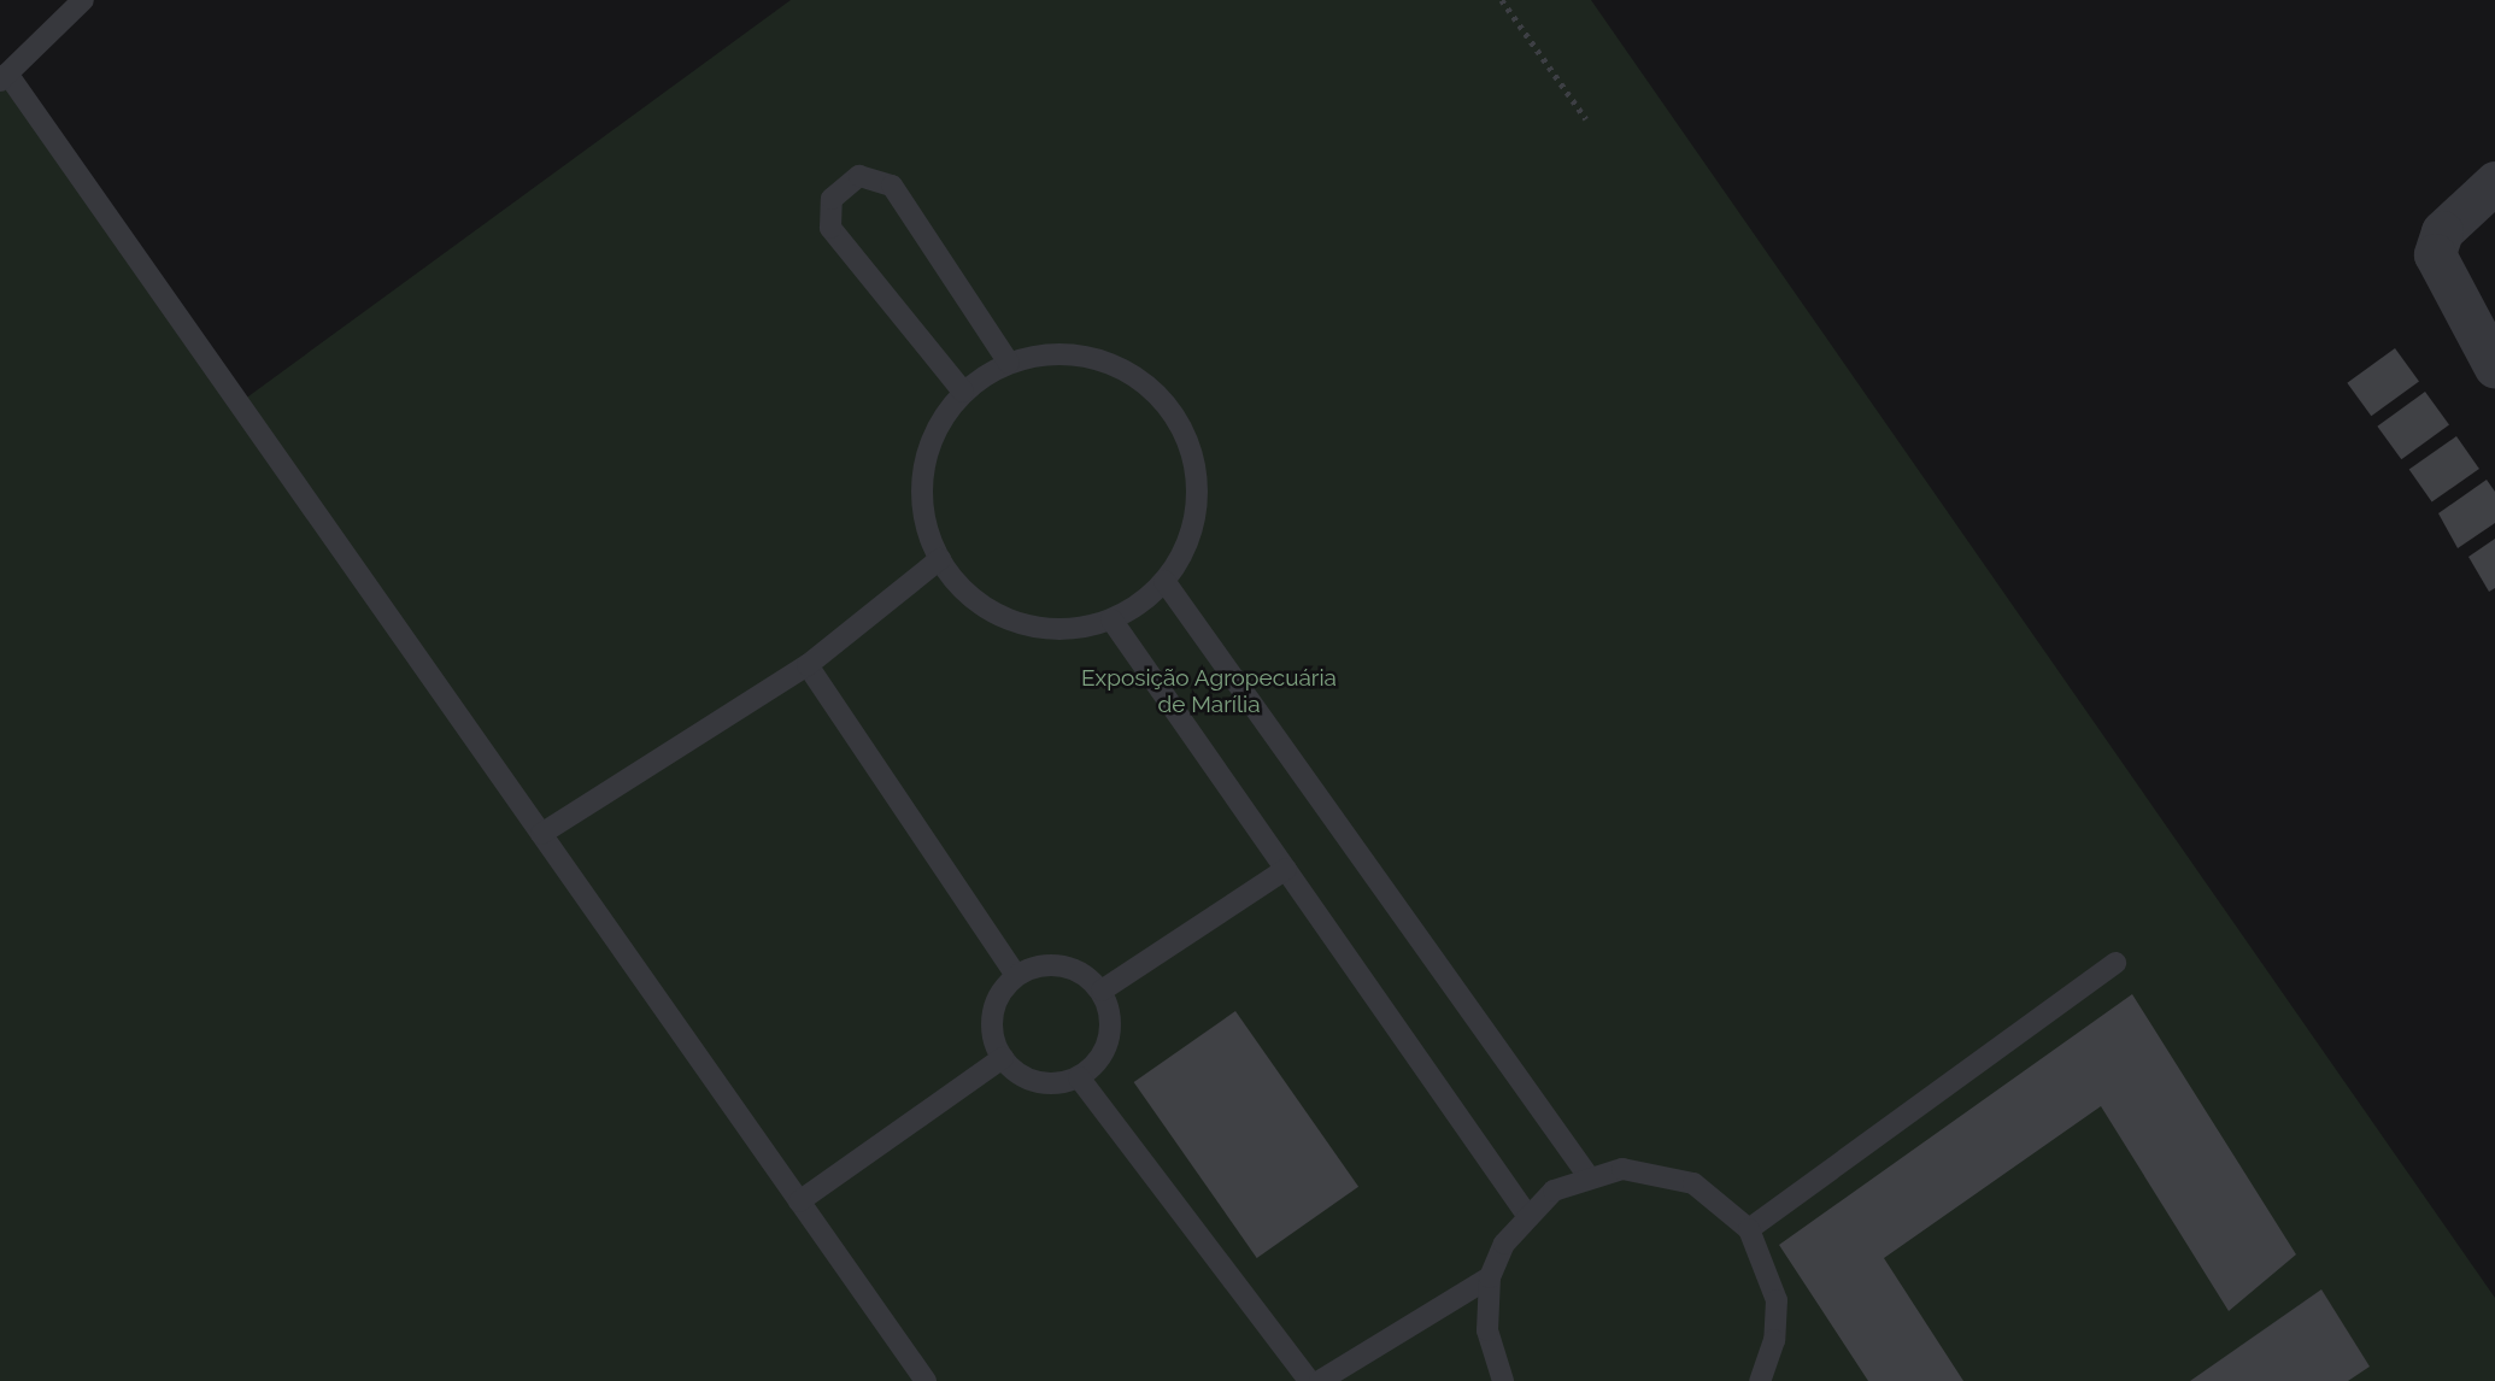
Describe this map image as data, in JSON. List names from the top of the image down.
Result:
{
  "parks": ["Exposição Agropecuária de Marília"]
}
